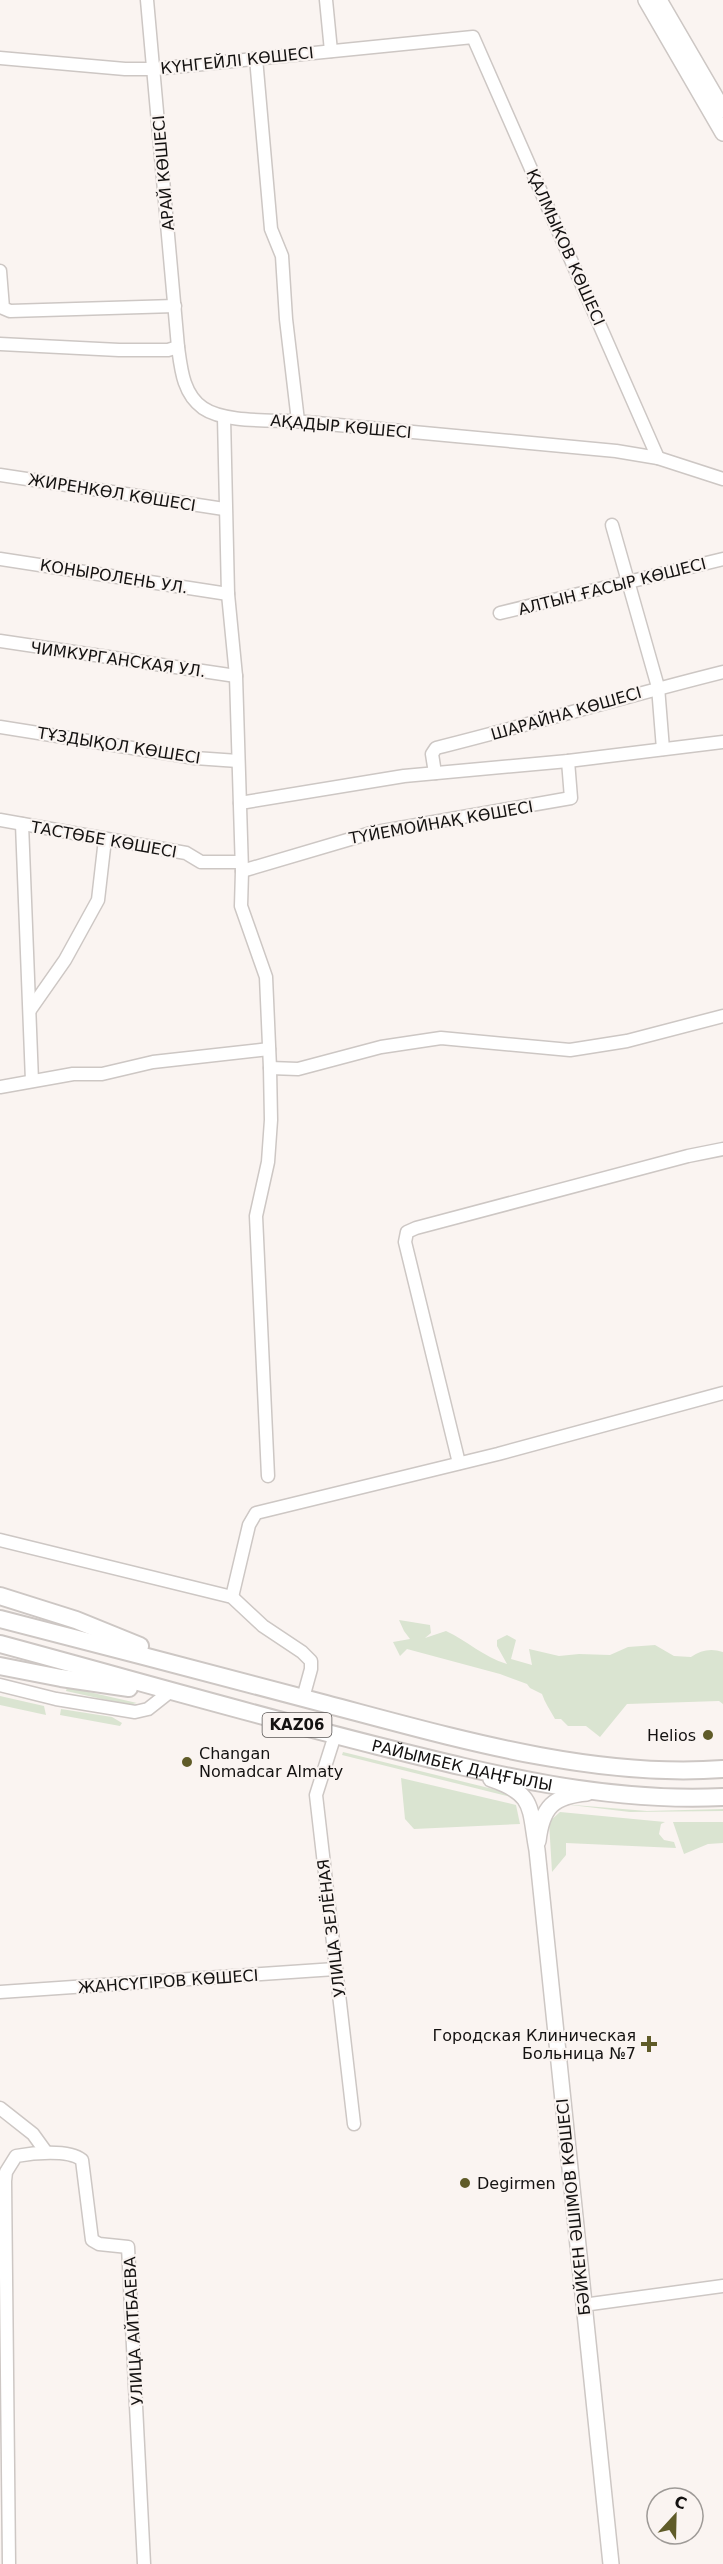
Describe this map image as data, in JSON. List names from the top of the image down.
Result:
{
  "streets": {
    "highway": ["KАZ06", "РАЙЫМБЕК ДАҢҒЫЛЫ"],
    "main road": ["БӘЙКЕН ӘШІМОВ КӨШЕСІ"],
    "street": [
      "КҮНГЕЙЛІ КӨШЕСІ",
      "АРАЙ КӨШЕСІ",
      "ҚАЛМЫКОВ КӨШЕСІ",
      "АҚАДЫР КӨШЕСІ",
      "ЖИРЕНКӨЛ КӨШЕСІ",
      "КОНЫРОЛЕНЬ УЛ.",
      "АЛТЫН ҒАСЫР КӨШЕСІ",
      "ЧИМКУРГАНСКАЯ УЛ.",
      "ШАРАЙНА КӨШЕСІ",
      "ТҰЗДЫҚОЛ КӨШЕСІ",
      "ТҮЙЕМОЙНАҚ КӨШЕСІ",
      "ТАСТӨБЕ КӨШЕСІ",
      "УЛИЦА ЗЕЛЁНАЯ",
      "ЖАНСҮГІРОВ КӨШЕСІ",
      "УЛИЦА АЙТБАЕВА"
    ]
  },
  "crossings": [
    ["КҮНГЕЙЛІ КӨШЕСІ", "АРАЙ КӨШЕСІ"],
    ["КҮНГЕЙЛІ КӨШЕСІ", "ҚАЛМЫКОВ КӨШЕСІ"],
    ["АРАЙ КӨШЕСІ", "АҚАДЫР КӨШЕСІ"],
    ["ҚАЛМЫКОВ КӨШЕСІ", "АҚАДЫР КӨШЕСІ"],
    ["ТҮЙЕМОЙНАҚ КӨШЕСІ", "ТАСТӨБЕ КӨШЕСІ"],
    ["РАЙЫМБЕК ДАҢҒЫЛЫ", "УЛИЦА ЗЕЛЁНАЯ"],
    ["УЛИЦА ЗЕЛЁНАЯ", "ЖАНСҮГІРОВ КӨШЕСІ"]
  ],
  "places": {
    "other": ["Helios", "Changan Nomadcar Almaty", "Degirmen"],
    "health": ["Городская Клиническая Больница №7"]
  },
  "north": "top"
}
